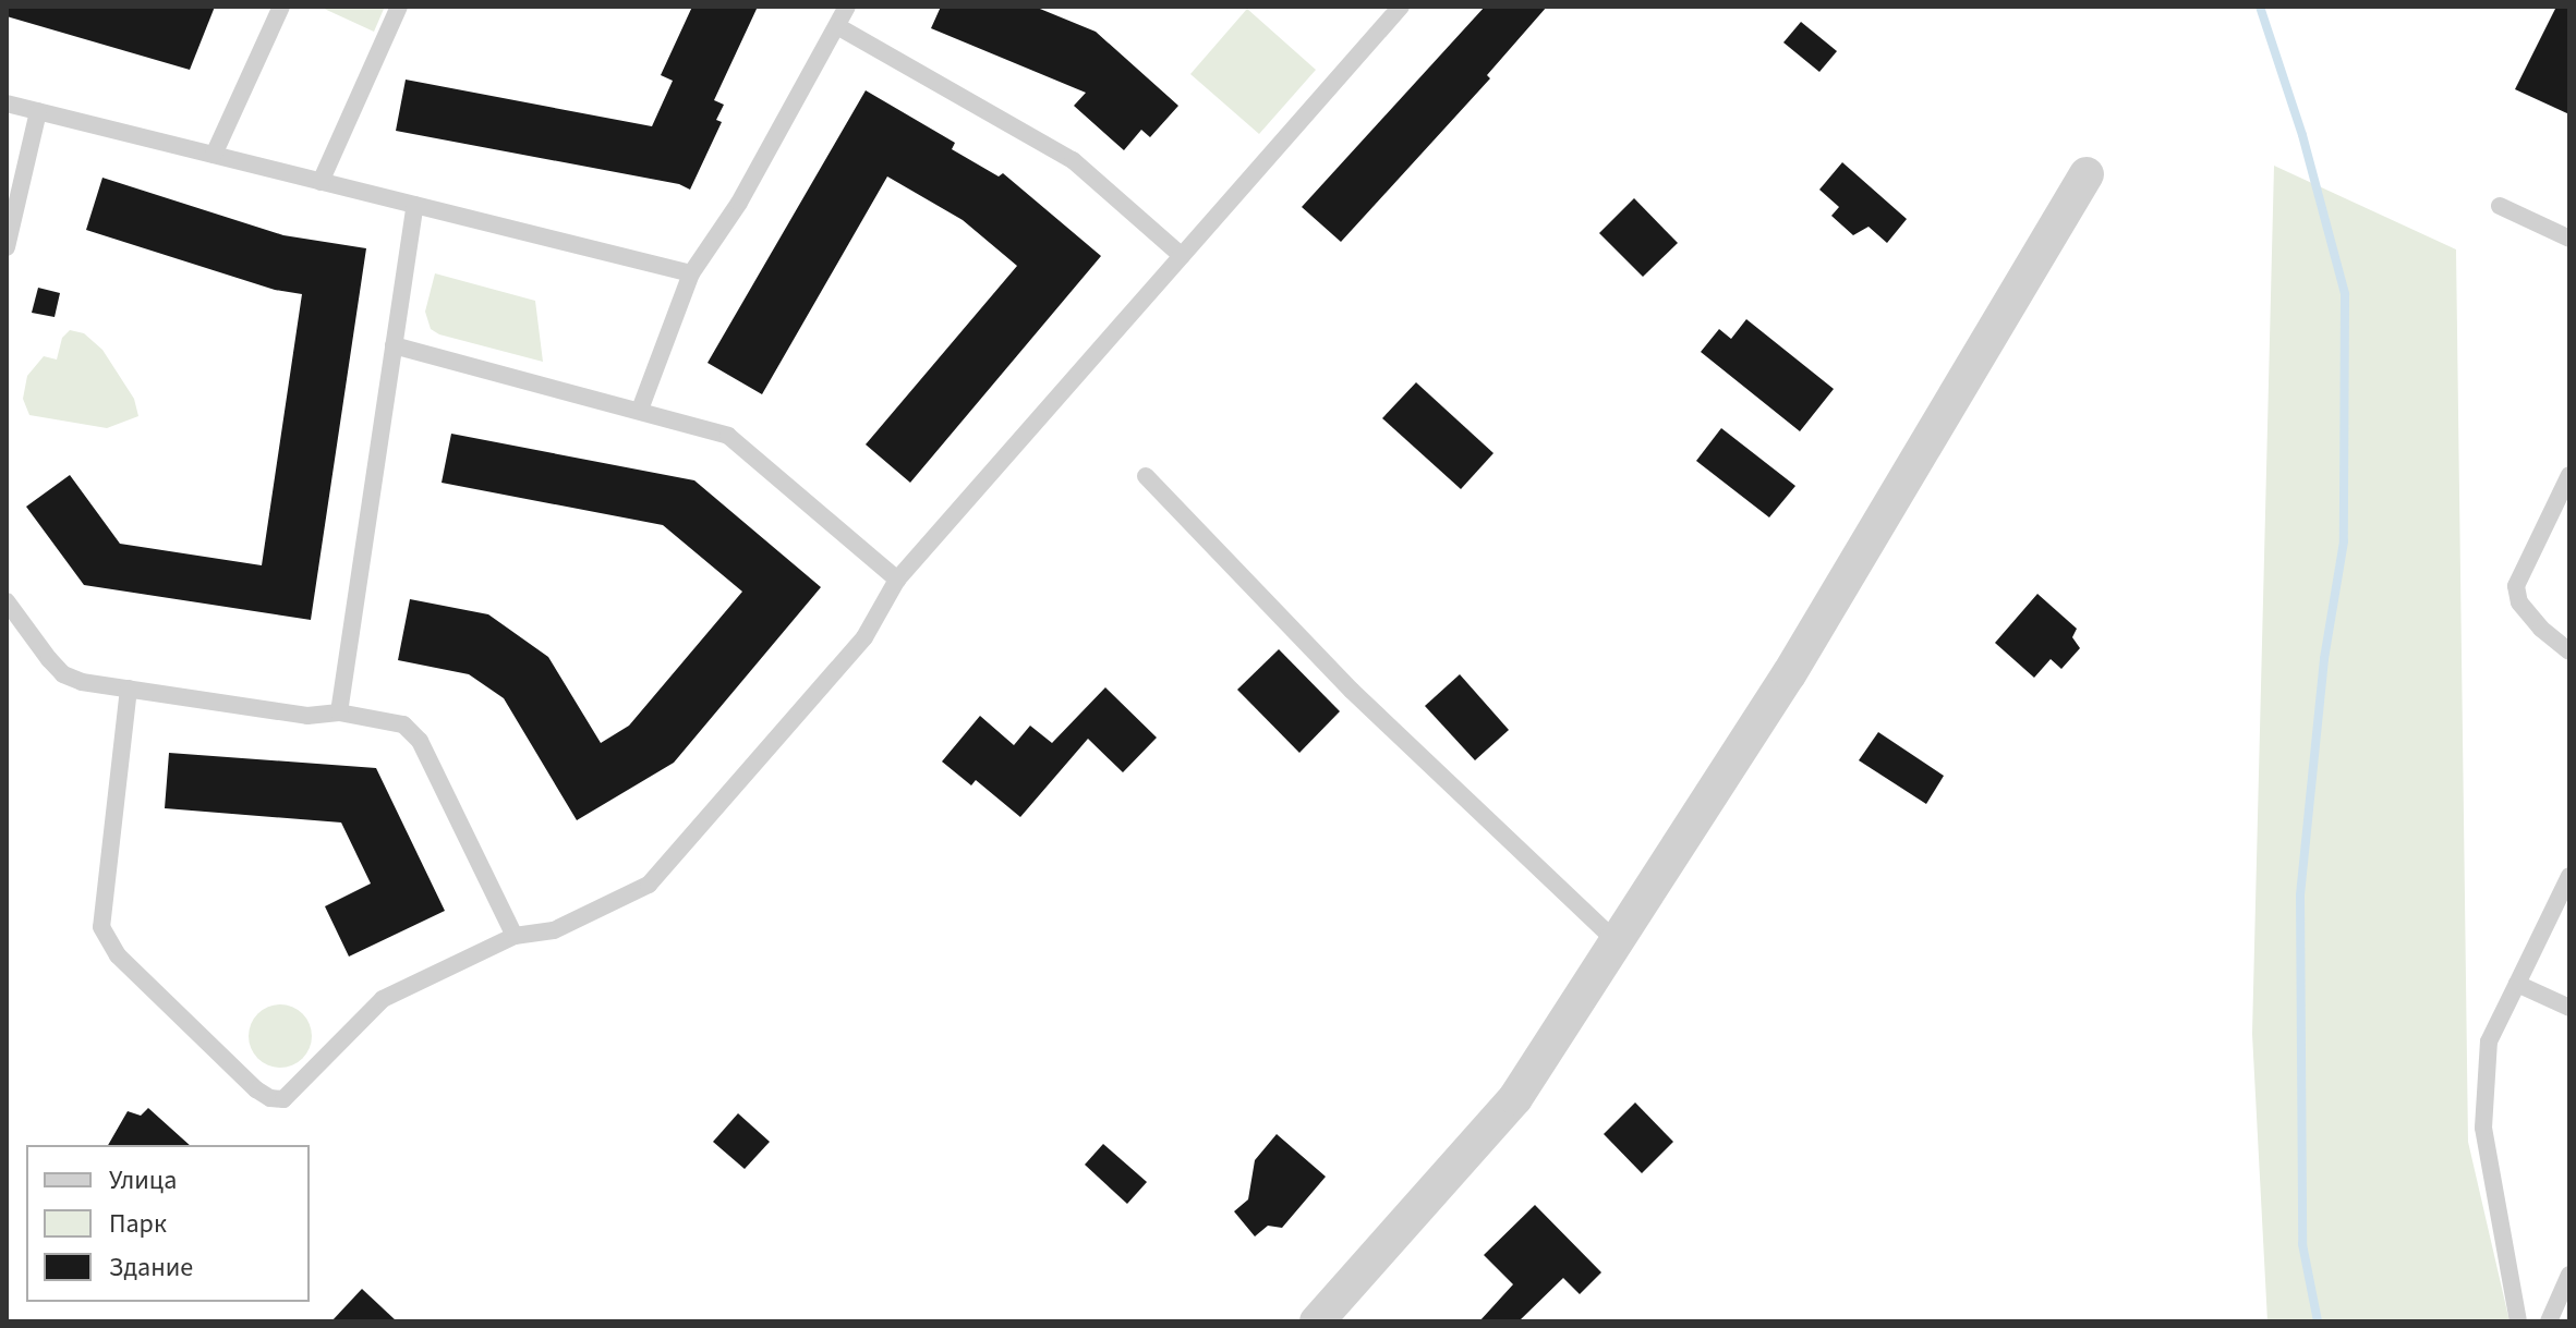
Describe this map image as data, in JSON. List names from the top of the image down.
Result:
{
  "legend": ["Улица", "Парк", "Здание"]
}
